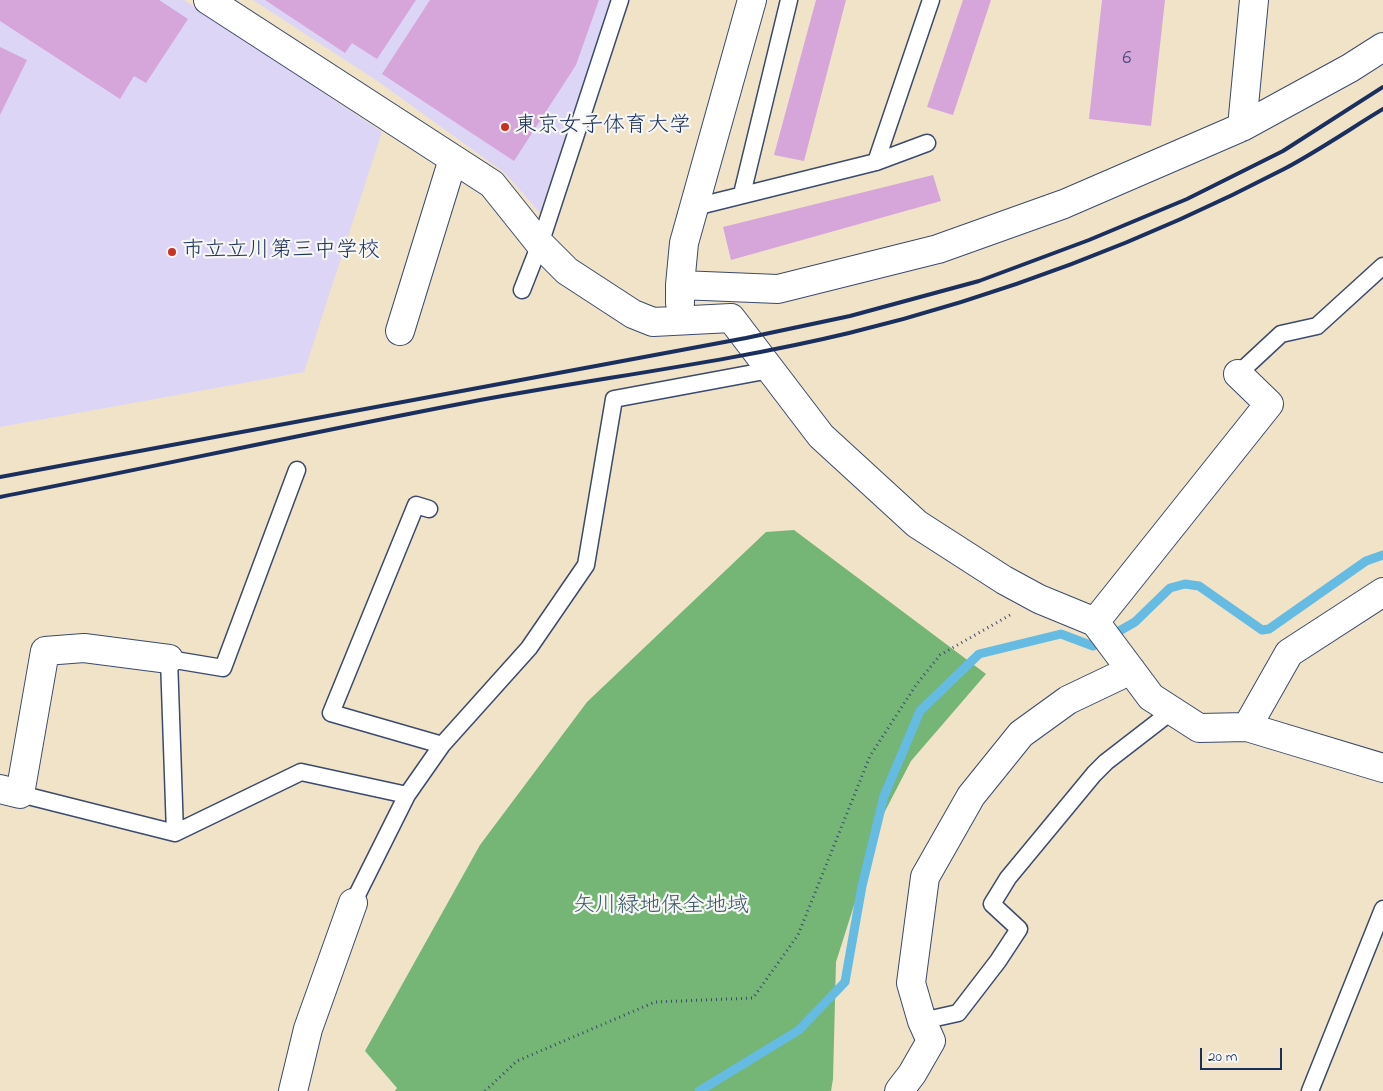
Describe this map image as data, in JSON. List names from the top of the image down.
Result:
{
  "parks": ["矢川緑地保全地域"],
  "places": ["東京女子体育大学", "市立立川第三中学校"],
  "house_numbers": ["6"],
  "scale_bar": "20 m"
}
